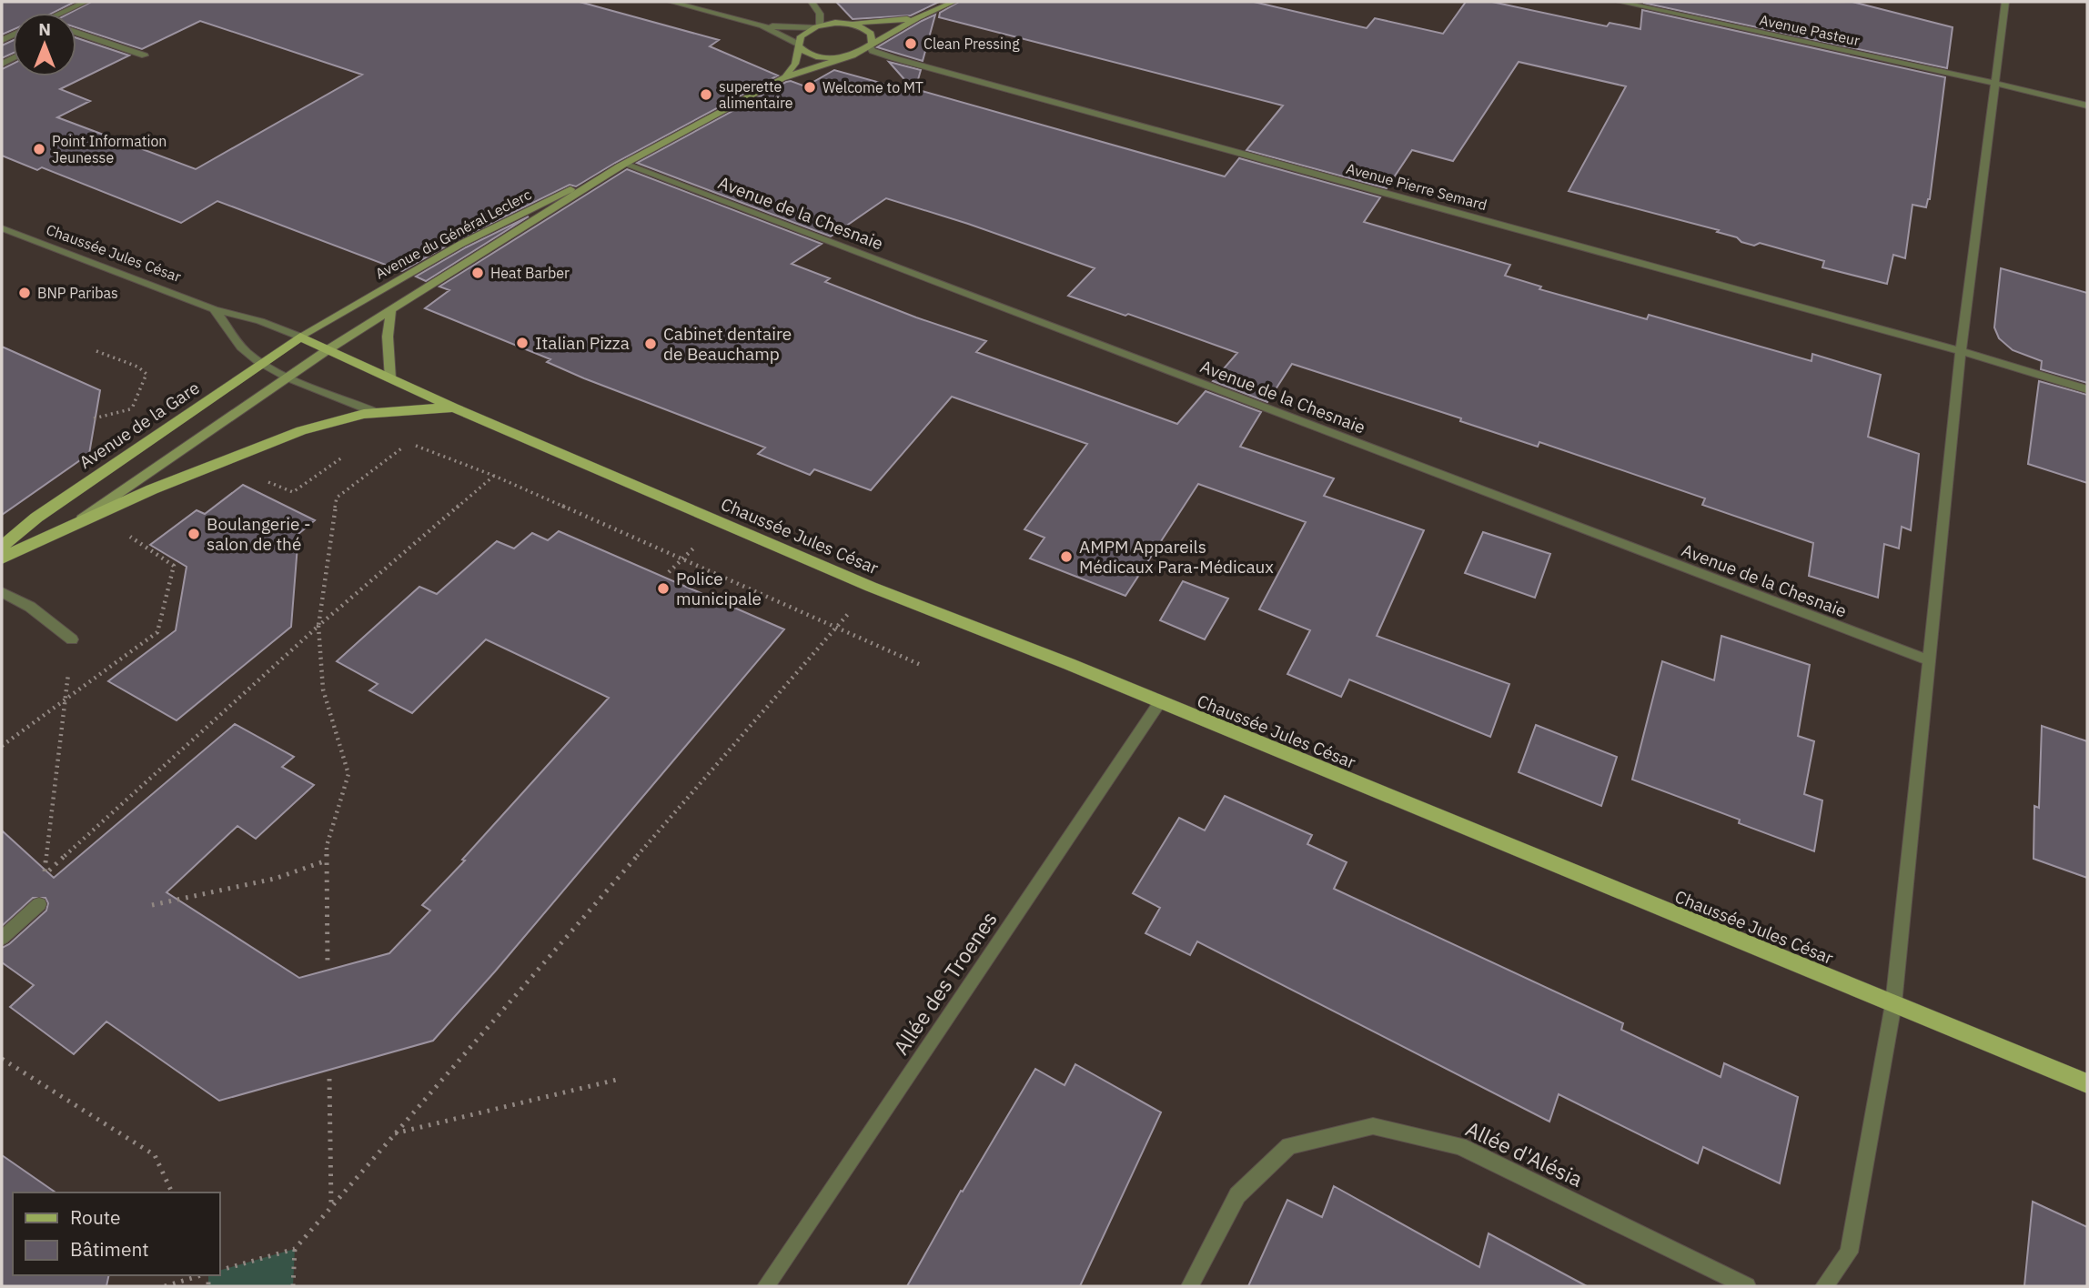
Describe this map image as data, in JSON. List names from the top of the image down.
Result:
{
  "streets": {
    "main road": ["Avenue du Général Leclerc", "Chaussée Jules César", "Avenue de la Gare"],
    "street": [
      "Avenue Pasteur",
      "Avenue Pierre Semard",
      "Avenue de la Chesnaie",
      "Allée des Troenes",
      "Allée d'Alésia"
    ]
  },
  "crossings": [
    ["Avenue Pierre Semard", "Avenue du Général Leclerc"],
    ["Avenue de la Chesnaie", "Avenue du Général Leclerc"],
    ["Avenue du Général Leclerc", "Chaussée Jules César"],
    ["Avenue du Général Leclerc", "Avenue de la Gare"],
    ["Chaussée Jules César", "Avenue de la Gare"],
    ["Chaussée Jules César", "Allée des Troenes"]
  ],
  "places": [
    "Clean Pressing",
    "Welcome to MT",
    "superette alimentaire",
    "Point Information Jeunesse",
    "Heat Barber",
    "BNP Paribas",
    "Italian Pizza",
    "Cabinet dentaire de Beauchamp",
    "Boulangerie - salon de thé",
    "AMPM Appareils Médicaux Para-Médicaux",
    "Police municipale"
  ],
  "legend": ["Route", "Bâtiment"],
  "north": "top"
}
